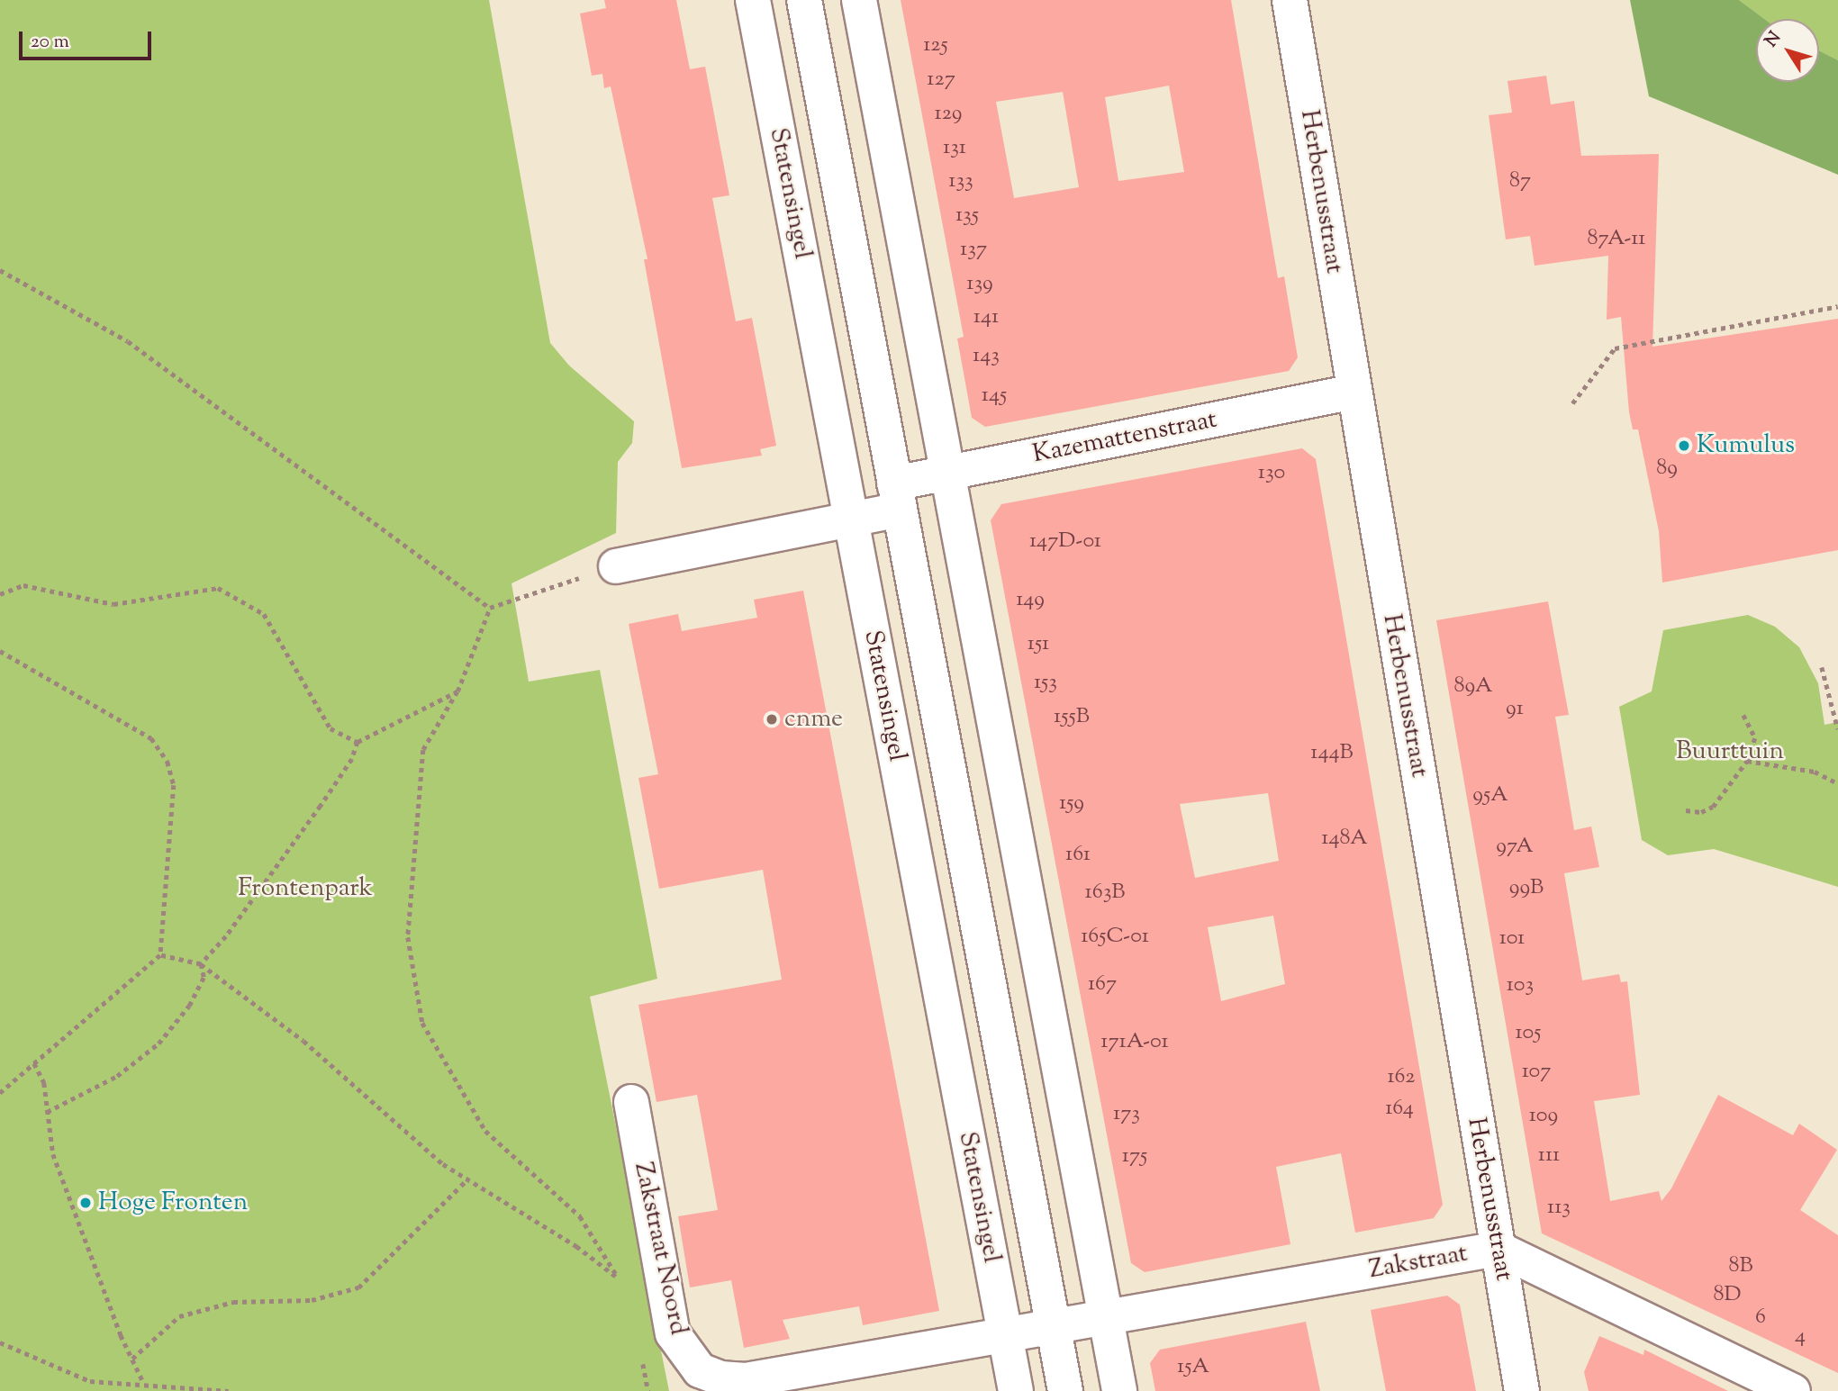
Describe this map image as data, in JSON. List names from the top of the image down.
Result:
{
  "streets": {
    "street": [
      "Herbenusstraat",
      "Statensingel",
      "Kazemattenstraat",
      "Zakstraat Noord",
      "Zakstraat"
    ]
  },
  "crossings": [
    ["Herbenusstraat", "Kazemattenstraat"],
    ["Herbenusstraat", "Zakstraat"],
    ["Statensingel", "Kazemattenstraat"],
    ["Statensingel", "Zakstraat Noord"],
    ["Statensingel", "Zakstraat"],
    ["Zakstraat Noord", "Zakstraat"]
  ],
  "parks": ["Buurttuin", "Frontenpark"],
  "places": ["Kumulus", "cnme", "Hoge Fronten"],
  "house_numbers": [
    "125",
    "127",
    "129",
    "131",
    "133",
    "87",
    "135",
    "87A-11",
    "137",
    "139",
    "141",
    "143",
    "145",
    "89",
    "130",
    "147D-01",
    "149",
    "151",
    "153",
    "89A",
    "91",
    "155B",
    "144B",
    "95A",
    "159",
    "148A",
    "97A",
    "161",
    "99B",
    "163B",
    "165C-01",
    "101",
    "167",
    "103",
    "105",
    "171A-01",
    "107",
    "162",
    "164",
    "173",
    "109",
    "111",
    "175",
    "113",
    "8B",
    "8D",
    "6",
    "4",
    "15A"
  ],
  "scale_bar": "20 m",
  "north": "top left"
}
